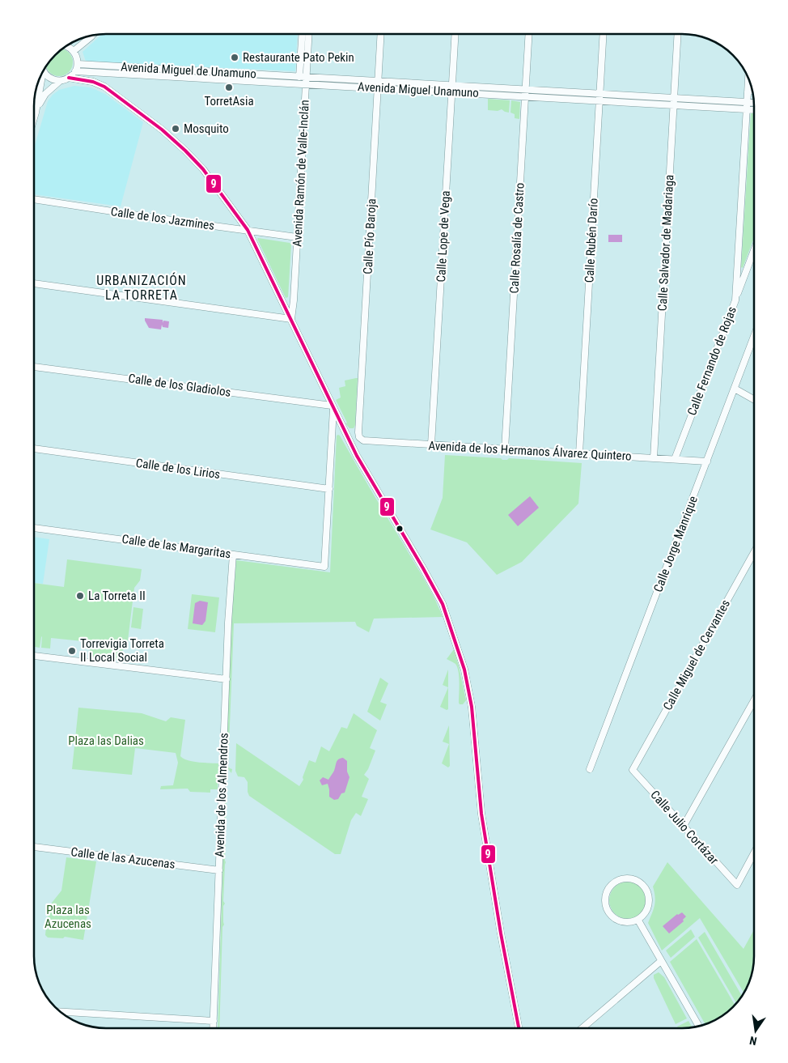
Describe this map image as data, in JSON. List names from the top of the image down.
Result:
{
  "streets": {
    "street": [
      "Avenida Miguel de Unamuno",
      "Avenida Miguel Unamuno",
      "Avenida Ramón de Valle-Inclán",
      "Calle de los Jazmines",
      "Calle Pío Baroja",
      "Calle Lope de Vega",
      "Calle Rosalía de Castro",
      "Calle Rubén Darío",
      "Calle Salvador de Madariaga",
      "Calle Fernando de Rojas",
      "Calle de los Gladiolos",
      "Avenida de los Hermanos Álvarez Quintero",
      "Calle de los Lirios",
      "Calle Jorge Manrique",
      "Calle de las Margaritas",
      "Calle Miguel de Cervantes",
      "Avenida de los Almendros",
      "Calle Julio Cortázar",
      "Calle de las Azucenas"
    ]
  },
  "crossings": [
    ["Avenida Miguel de Unamuno", "Avenida Miguel Unamuno"],
    ["Avenida Miguel de Unamuno", "Avenida Ramón de Valle-Inclán"],
    ["Avenida Miguel Unamuno", "Avenida Ramón de Valle-Inclán"],
    ["Avenida Miguel Unamuno", "Calle Pío Baroja"],
    ["Avenida Miguel Unamuno", "Calle Lope de Vega"],
    ["Avenida Miguel Unamuno", "Calle Rosalía de Castro"],
    ["Avenida Miguel Unamuno", "Calle Rubén Darío"],
    ["Avenida Miguel Unamuno", "Calle Salvador de Madariaga"],
    ["Avenida Miguel Unamuno", "Calle Fernando de Rojas"],
    ["Avenida Ramón de Valle-Inclán", "Calle de los Jazmines"],
    ["Calle Pío Baroja", "Avenida de los Hermanos Álvarez Quintero"],
    ["Calle Lope de Vega", "Avenida de los Hermanos Álvarez Quintero"],
    ["Calle Rosalía de Castro", "Avenida de los Hermanos Álvarez Quintero"],
    ["Calle Rubén Darío", "Avenida de los Hermanos Álvarez Quintero"],
    ["Calle Salvador de Madariaga", "Avenida de los Hermanos Álvarez Quintero"],
    ["Calle Fernando de Rojas", "Avenida de los Hermanos Álvarez Quintero"],
    ["Avenida de los Hermanos Álvarez Quintero", "Calle Jorge Manrique"],
    ["Calle de los Lirios", "Calle de las Margaritas"],
    ["Calle de las Margaritas", "Avenida de los Almendros"],
    ["Calle Miguel de Cervantes", "Calle Julio Cortázar"],
    ["Avenida de los Almendros", "Calle de las Azucenas"]
  ],
  "districts": ["URBANIZACIÓN LA TORRETA"],
  "parks": ["Plaza las Dalias", "Plaza las Azucenas"],
  "places": [
    "Restaurante Pato Pekin",
    "TorretAsia",
    "Mosquito",
    "La Torreta II",
    "Torrevigia Torreta II Local Social"
  ],
  "lines": ["transit line 9"],
  "north": "bottom"
}
